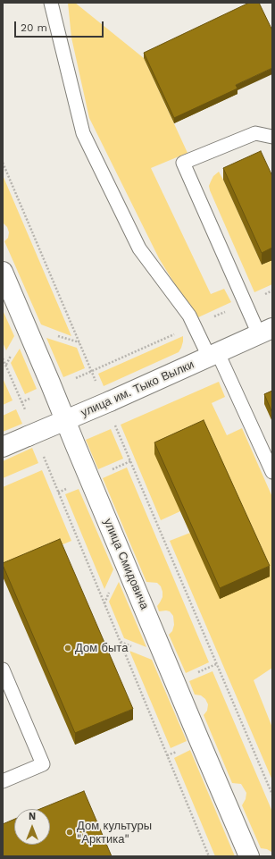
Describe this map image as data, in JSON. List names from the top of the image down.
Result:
{
  "streets": {
    "street": ["улица им. Тыко Вылки", "улица Смидовича"]
  },
  "crossings": [
    ["улица им. Тыко Вылки", "улица Смидовича"]
  ],
  "places": ["Дом быта", "Дом культуры \"Арктика\""],
  "scale_bar": "20 m",
  "north": "top"
}
